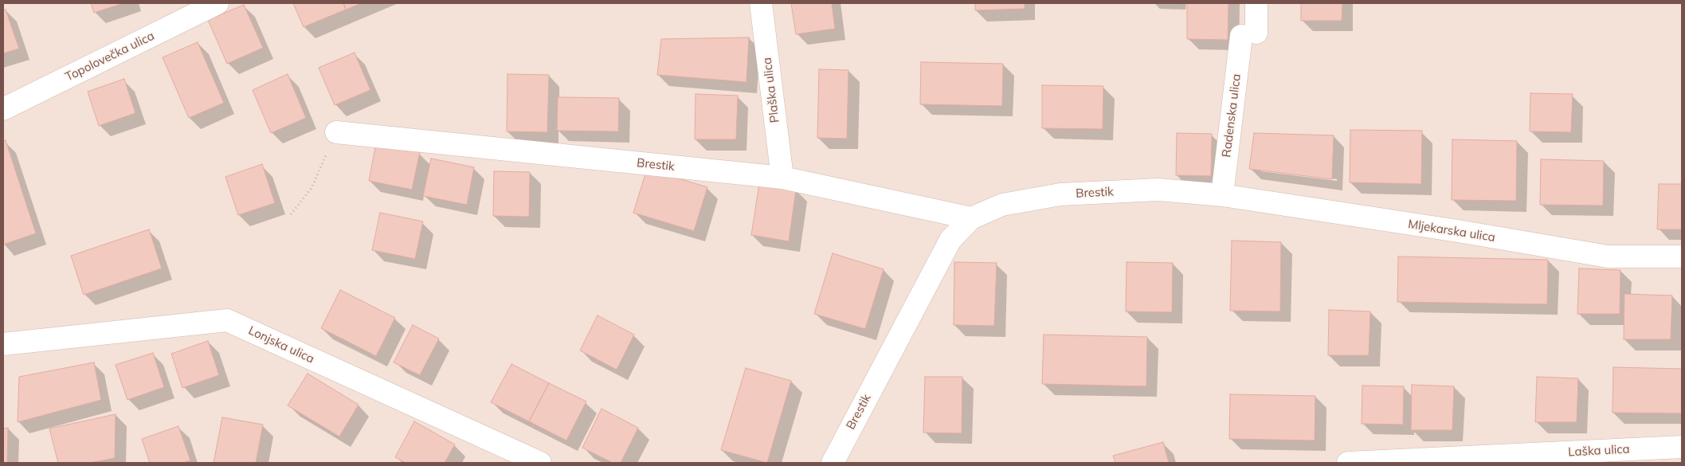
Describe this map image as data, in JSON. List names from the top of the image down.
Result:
{
  "streets": {
    "street": [
      "Topolovečka ulica",
      "Plaška ulica",
      "Radenska ulica",
      "Brestik",
      "Mljekarska ulica",
      "Lonjska ulica",
      "Laška ulica"
    ]
  },
  "crossings": [
    ["Plaška ulica", "Brestik"],
    ["Radenska ulica", "Brestik"],
    ["Radenska ulica", "Mljekarska ulica"],
    ["Brestik", "Mljekarska ulica"]
  ]
}
